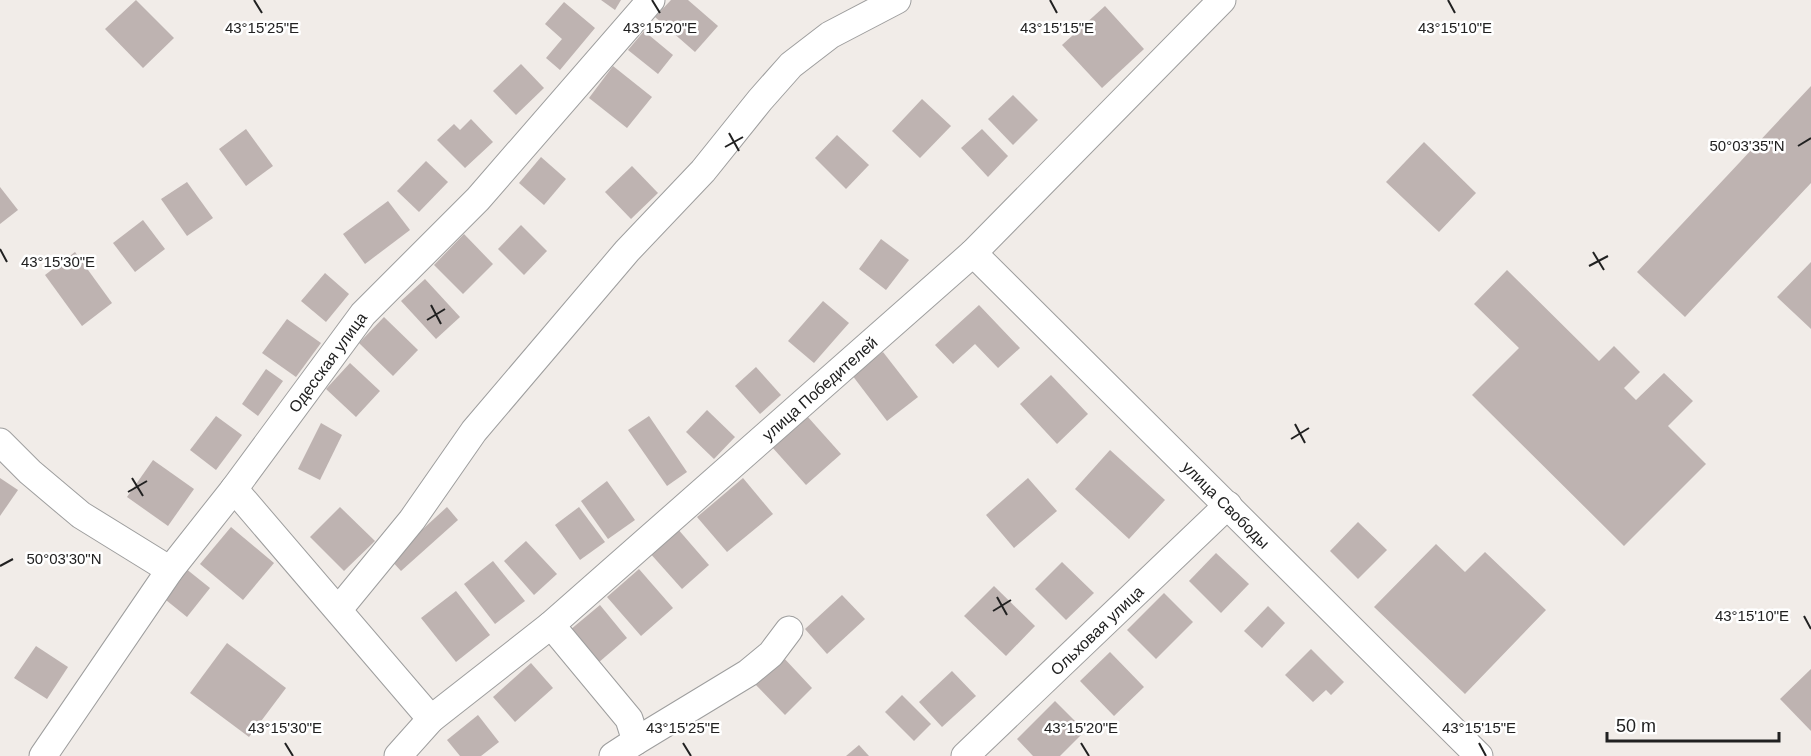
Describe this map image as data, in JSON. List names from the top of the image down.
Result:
{
  "streets": {
    "street": [
      "Одесская улица",
      "улица Победителей",
      "улица Свободы",
      "Ольховая улица"
    ]
  },
  "crossings": [
    ["улица Победителей", "улица Свободы"],
    ["улица Свободы", "Ольховая улица"]
  ],
  "scale_bar": "50 m",
  "coordinates": [
    "43°15'25\"E",
    "43°15'20\"E",
    "43°15'15\"E",
    "43°15'10\"E",
    "50°03'35\"N",
    "43°15'30\"E",
    "50°03'30\"N"
  ]
}
